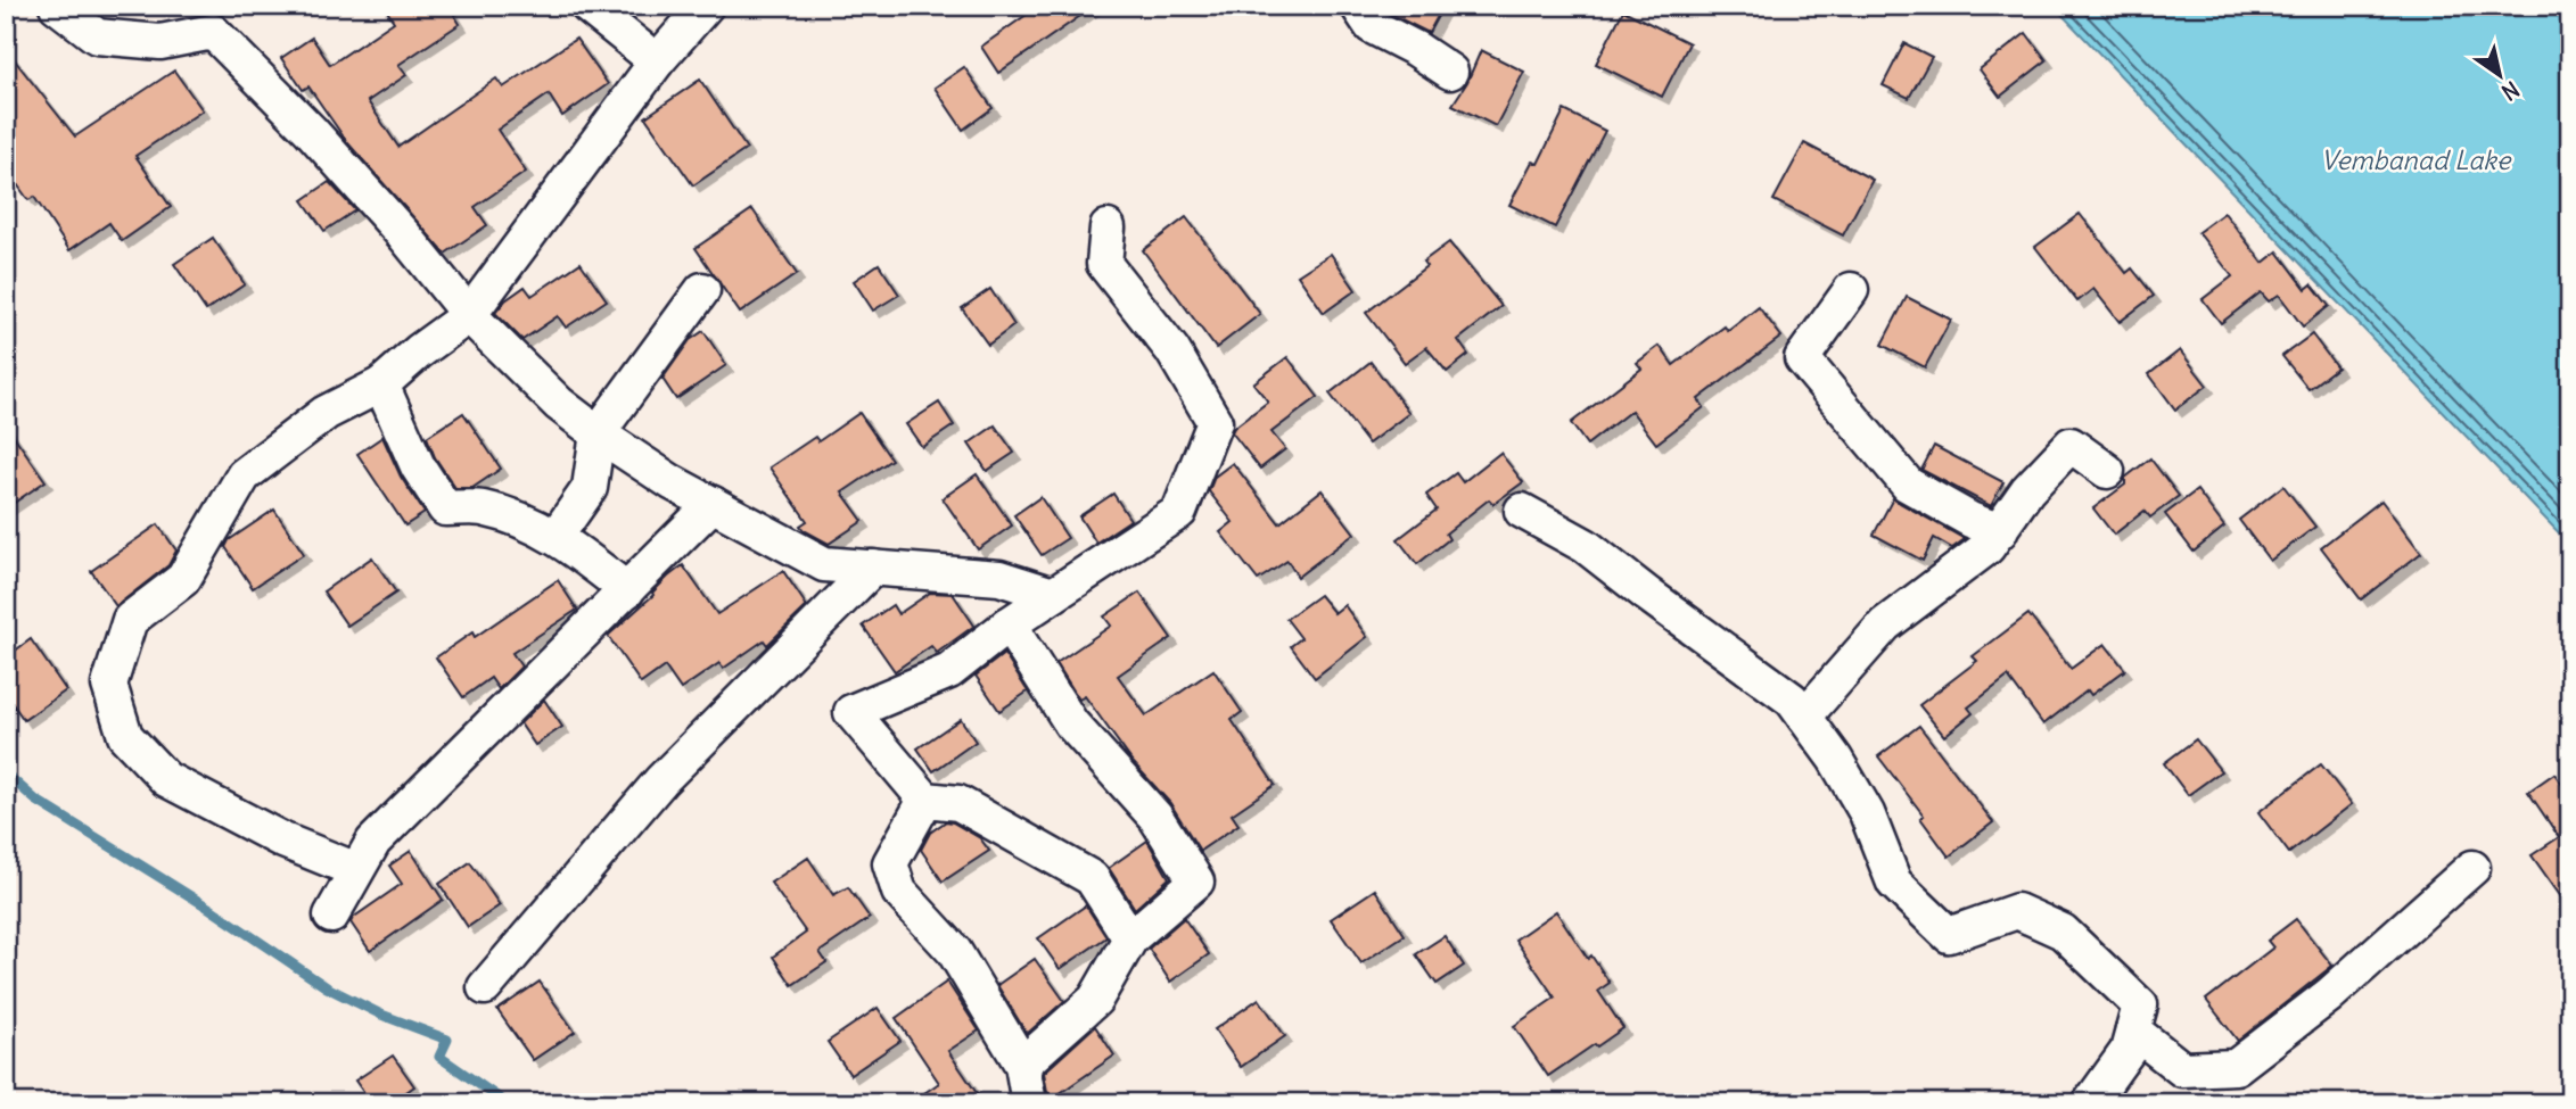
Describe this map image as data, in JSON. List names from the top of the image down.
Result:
{
  "water": ["Vembanad Lake"],
  "north": "bottom right"
}
